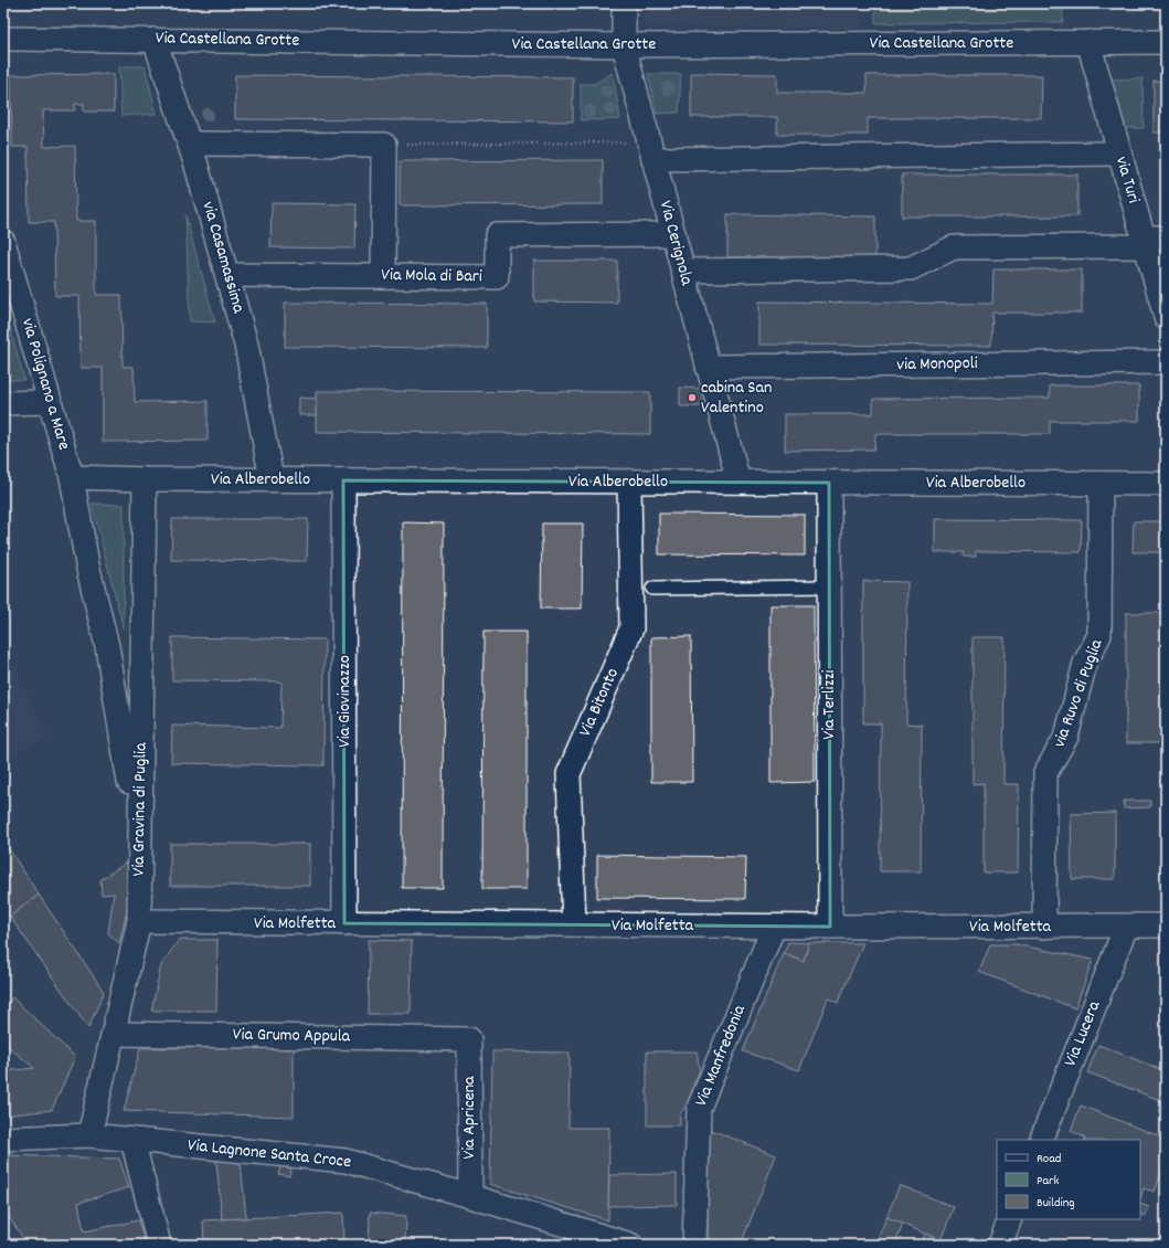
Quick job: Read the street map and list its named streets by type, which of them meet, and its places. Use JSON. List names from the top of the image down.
{
  "streets": {
    "street": [
      "Via Castellana Grotte",
      "via Turi",
      "Via Cerignola",
      "via Casamassima",
      "Via Mola di Bari",
      "via Monopoli",
      "via Polignano a Mare",
      "Via Alberobello",
      "via Ruvo di Puglia",
      "Via Giovinazzo",
      "Via Bitonto",
      "Via Terlizzi",
      "Via Gravina di Puglia",
      "Via Molfetta",
      "Via Lucera",
      "Via Grumo Appula",
      "Via Manfredonia",
      "Via Apricena",
      "Via Lagnone Santa Croce"
    ]
  },
  "crossings": [
    ["Via Castellana Grotte", "via Turi"],
    ["Via Castellana Grotte", "Via Cerignola"],
    ["Via Castellana Grotte", "via Casamassima"],
    ["Via Cerignola", "Via Mola di Bari"],
    ["Via Cerignola", "via Monopoli"],
    ["Via Cerignola", "Via Alberobello"],
    ["via Casamassima", "Via Mola di Bari"],
    ["via Casamassima", "Via Alberobello"],
    ["via Polignano a Mare", "Via Alberobello"],
    ["via Polignano a Mare", "Via Gravina di Puglia"],
    ["Via Alberobello", "via Ruvo di Puglia"],
    ["Via Alberobello", "Via Giovinazzo"],
    ["Via Alberobello", "Via Bitonto"],
    ["Via Alberobello", "Via Terlizzi"],
    ["Via Alberobello", "Via Gravina di Puglia"],
    ["via Ruvo di Puglia", "Via Molfetta"],
    ["Via Giovinazzo", "Via Molfetta"],
    ["Via Bitonto", "Via Molfetta"],
    ["Via Terlizzi", "Via Molfetta"],
    ["Via Gravina di Puglia", "Via Molfetta"],
    ["Via Gravina di Puglia", "Via Grumo Appula"],
    ["Via Gravina di Puglia", "Via Lagnone Santa Croce"],
    ["Via Molfetta", "Via Lucera"],
    ["Via Molfetta", "Via Manfredonia"],
    ["Via Grumo Appula", "Via Apricena"],
    ["Via Apricena", "Via Lagnone Santa Croce"]
  ],
  "places": ["cabina San Valentino"],
  "legend": ["Road", "Park", "Building"]
}
